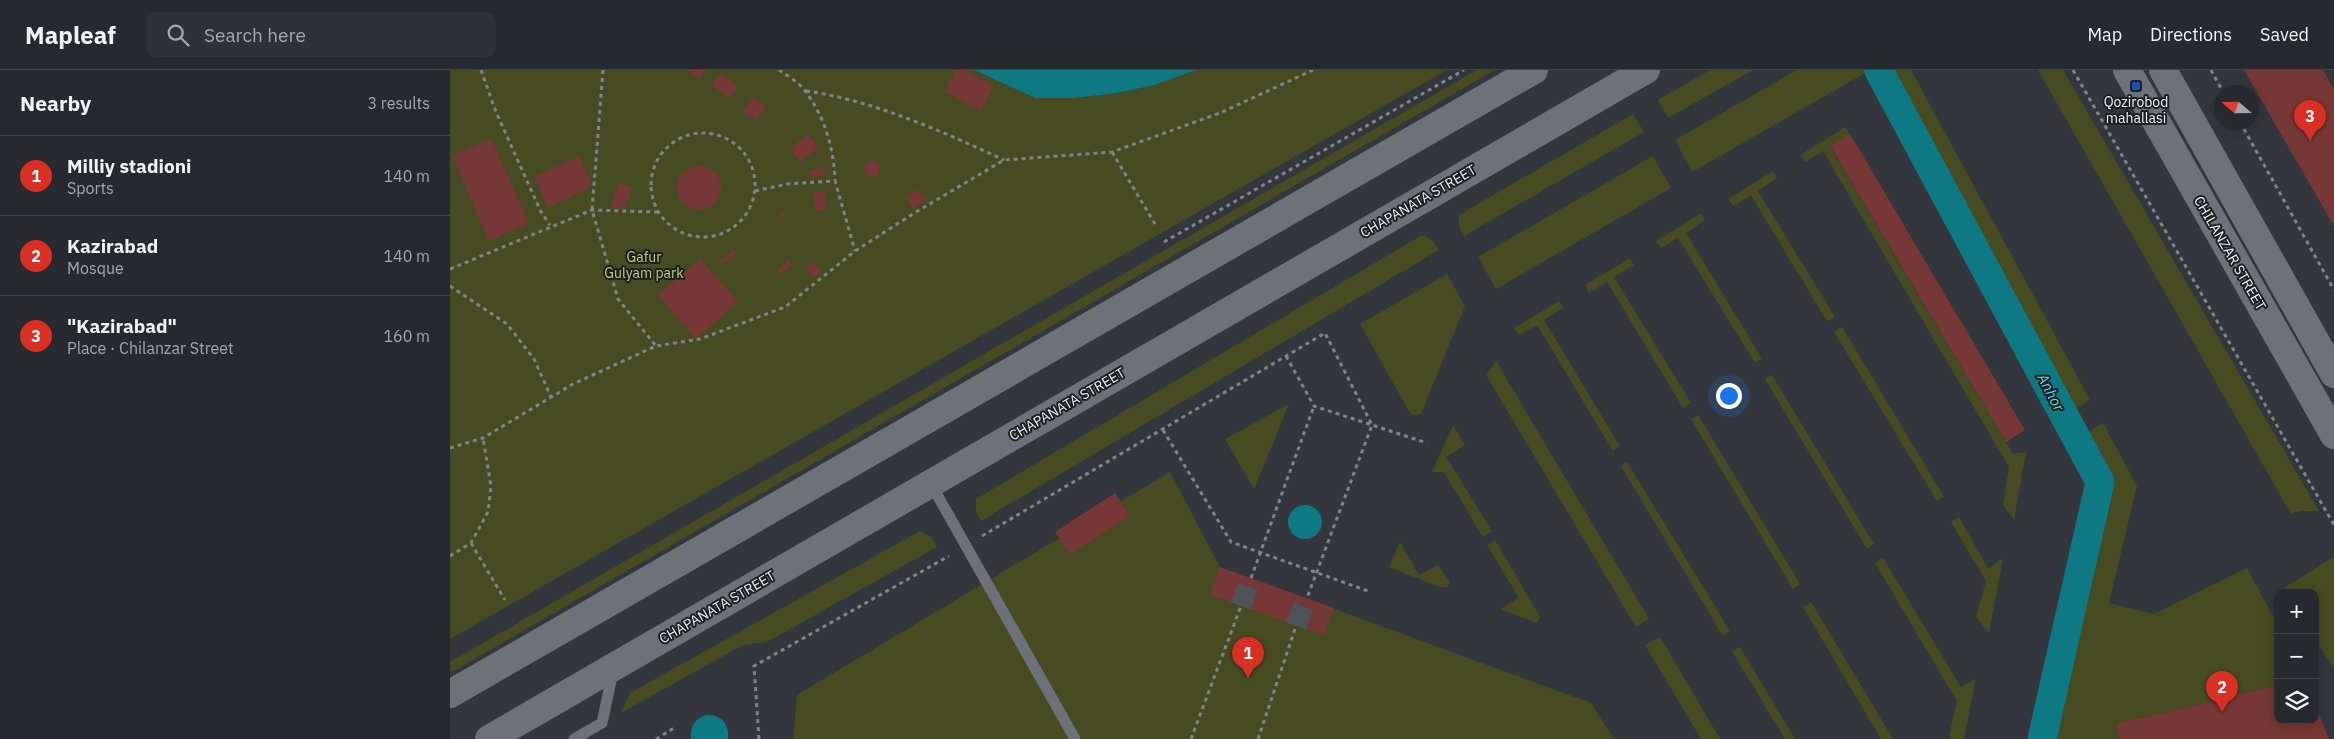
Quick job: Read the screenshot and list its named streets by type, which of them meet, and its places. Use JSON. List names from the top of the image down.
{
  "streets": {
    "main road": ["CHAPANATA STREET", "CHILANZAR STREET"]
  },
  "water": ["Anhor"],
  "parks": ["Gafur Gulyam park"],
  "places": {
    "transit": ["Qozirobod mahallasi"]
  },
  "north": "left",
  "page": {
    "header": "Mapleaf",
    "search": "Search here",
    "nav": ["Map", "Directions", "Saved"],
    "heading": ["Nearby", "3 results"],
    "pins": ["3", "1", "2"],
    "list": [
      {
        "mark": "1",
        "name": "Milliy stadioni",
        "note": "Sports",
        "value": "140 m"
      },
      {
        "mark": "2",
        "name": "Kazirabad",
        "note": "Mosque",
        "value": "140 m"
      },
      {
        "mark": "3",
        "name": "\"Kazirabad\"",
        "note": "Place · Chilanzar Street",
        "value": "160 m"
      }
    ],
    "map_buttons": ["+", "−"]
  }
}
